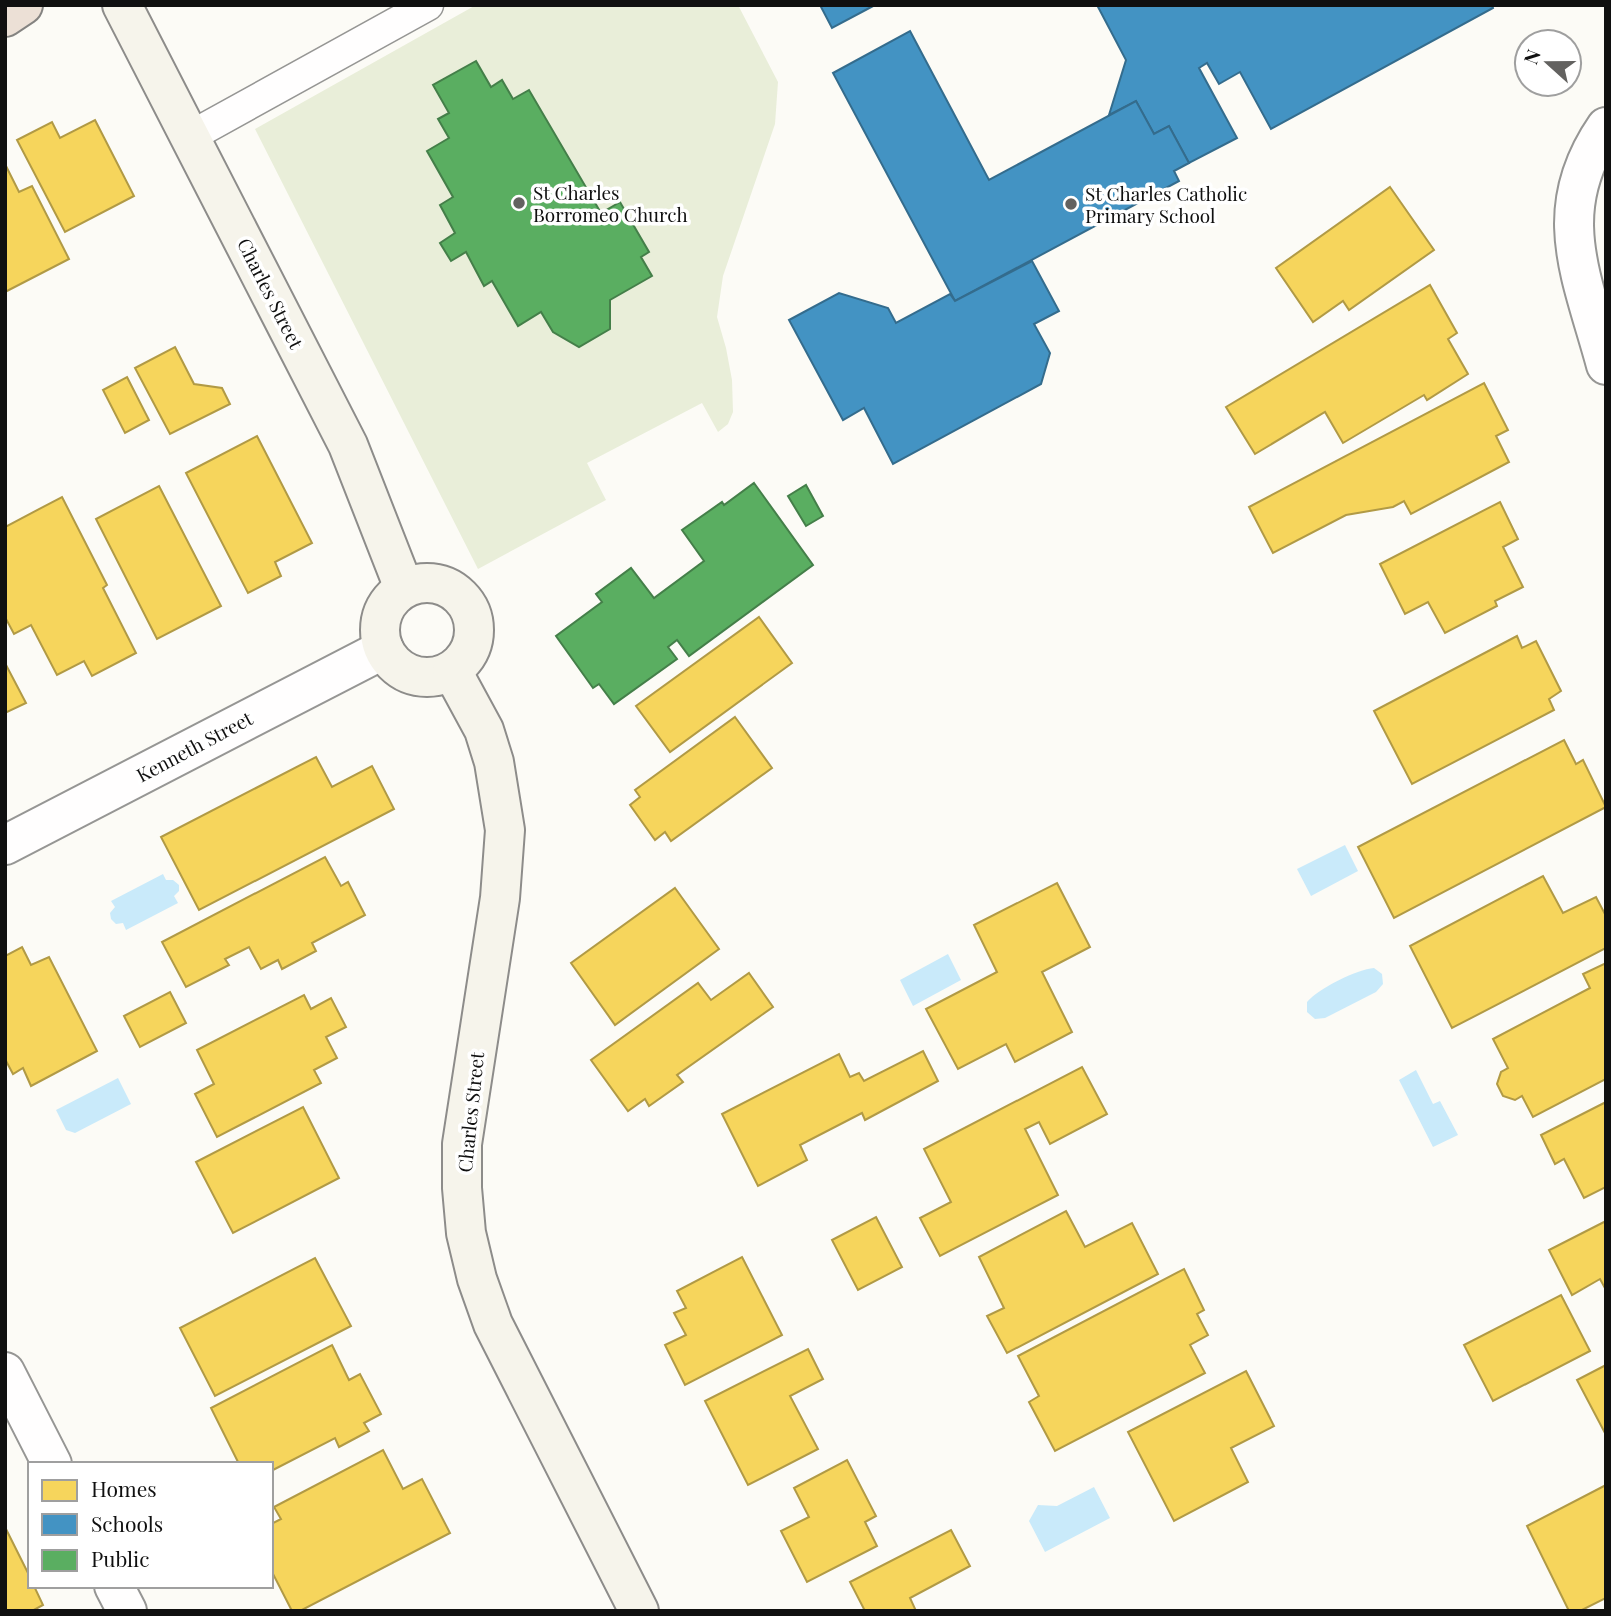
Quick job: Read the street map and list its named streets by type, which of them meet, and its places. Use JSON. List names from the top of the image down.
{
  "streets": {
    "street": ["Charles Street", "Kenneth Street"]
  },
  "crossings": [
    ["Charles Street", "Kenneth Street"]
  ],
  "places": ["St Charles Borromeo Church", "St Charles Catholic Primary School"],
  "legend": ["Homes", "Schools", "Public"],
  "north": "left"
}
